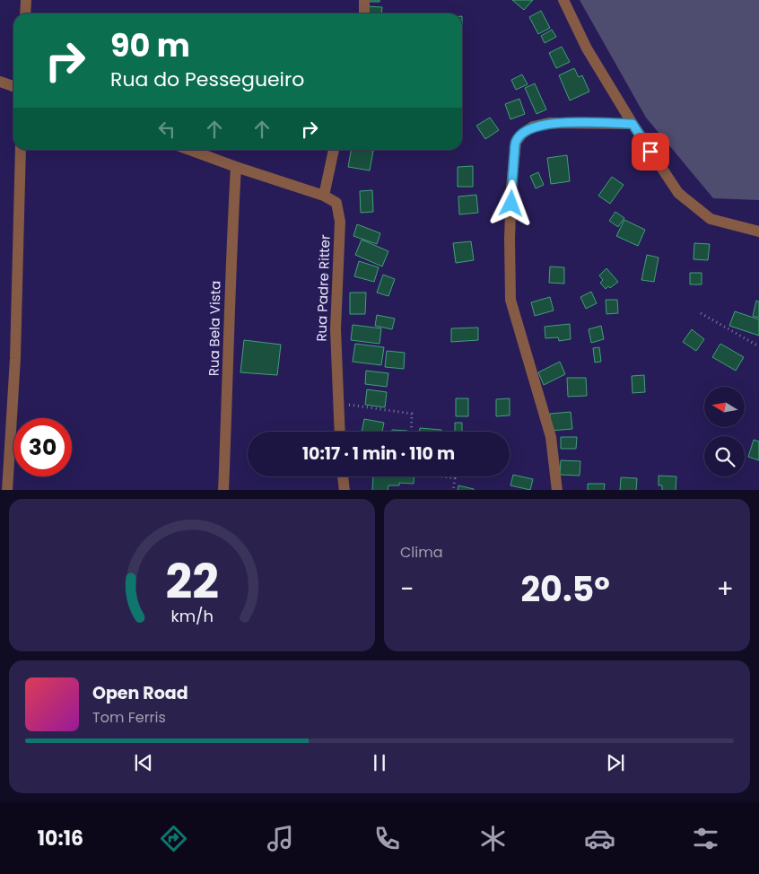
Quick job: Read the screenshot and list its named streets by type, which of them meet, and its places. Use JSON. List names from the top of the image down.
{
  "streets": {
    "street": ["Rua Padre Ritter", "Rua Bela Vista"]
  },
  "north": "left",
  "page": {
    "turn": ["90 m", "Rua do Pessegueiro"],
    "limit": "30",
    "trip": "10:17 · 1 min · 110 m",
    "tile": "Clima",
    "heat": ["−", "20.5°", "+"],
    "song": ["Open Road", "Tom Ferris"],
    "tabs": "10:16",
    "gauge": ["22", "km/h"]
  }
}
